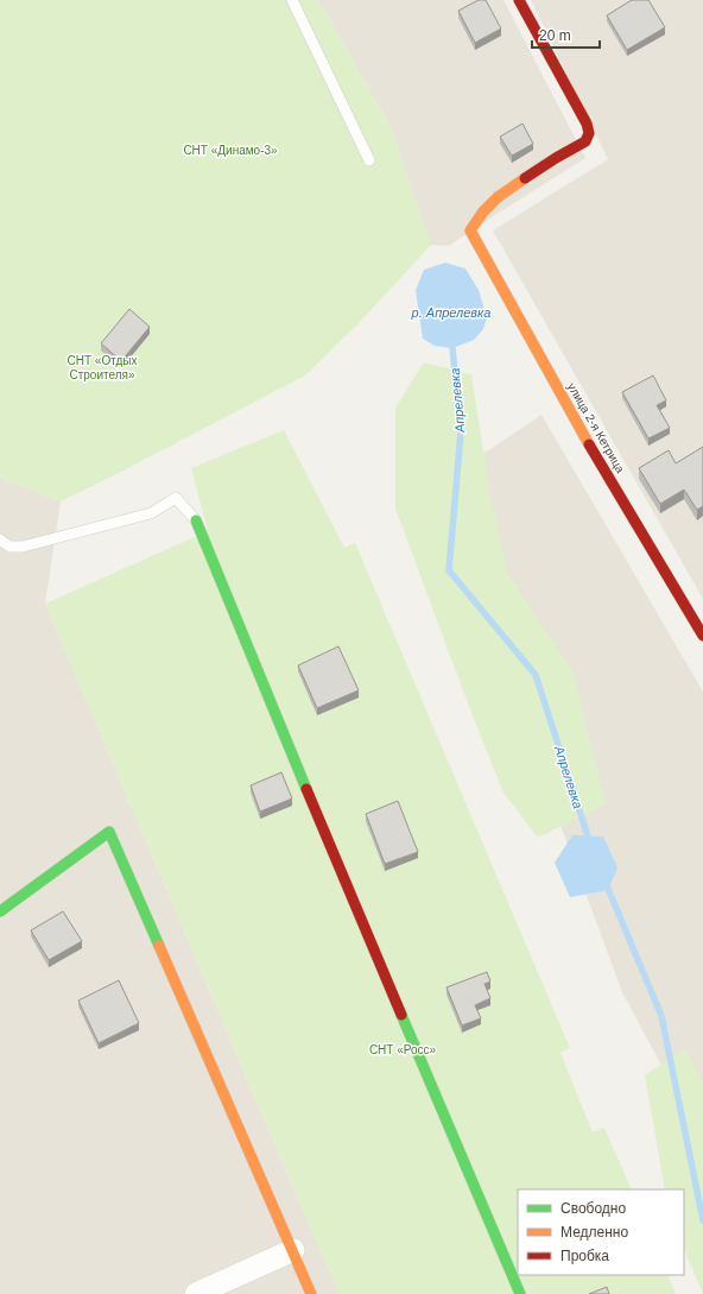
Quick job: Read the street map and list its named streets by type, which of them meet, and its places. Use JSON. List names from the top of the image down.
{
  "streets": {
    "street": ["улица 2-я Кетрица"]
  },
  "water": ["р. Апрелевка", "Апрелевка"],
  "parks": ["СНТ «Динамо-3»", "СНТ «Отдых Строителя»", "СНТ «Росс»"],
  "legend": ["Свободно", "Медленно", "Пробка"],
  "scale_bar": "20 m"
}
